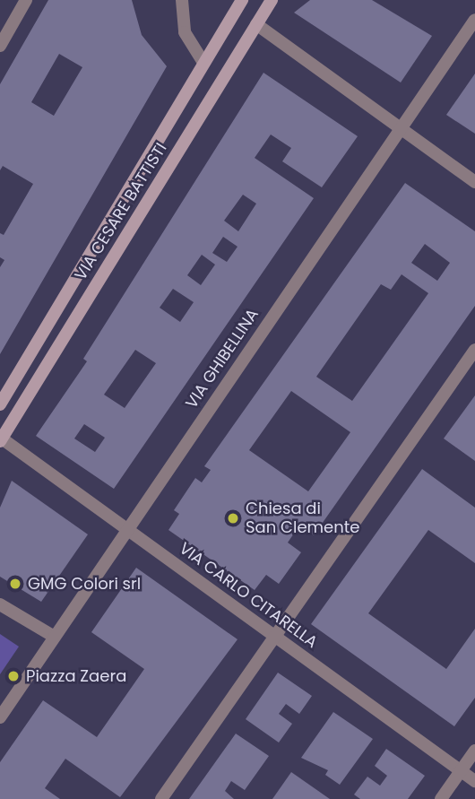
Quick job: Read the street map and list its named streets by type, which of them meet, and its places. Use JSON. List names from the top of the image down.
{
  "streets": {
    "main road": ["VIA CESARE BATTISTI"],
    "street": ["VIA GHIBELLINA", "VIA CARLO CITARELLA"]
  },
  "crossings": [
    ["VIA CESARE BATTISTI", "VIA CARLO CITARELLA"],
    ["VIA GHIBELLINA", "VIA CARLO CITARELLA"]
  ],
  "places": ["Chiesa di San Clemente", "GMG Colori srl", "Piazza Zaera"]
}
